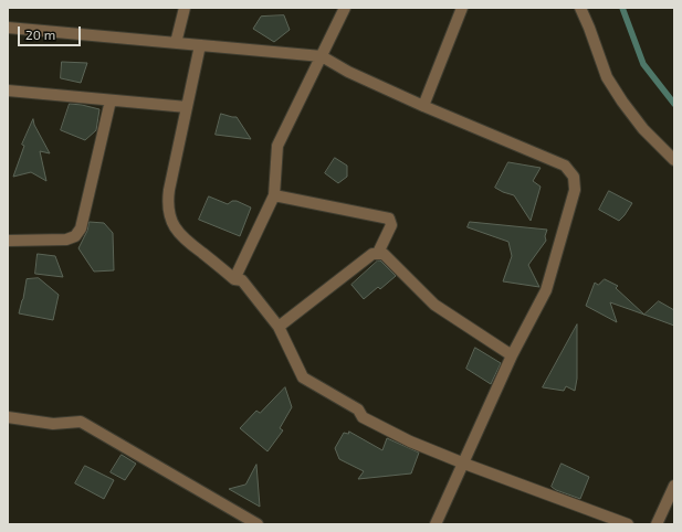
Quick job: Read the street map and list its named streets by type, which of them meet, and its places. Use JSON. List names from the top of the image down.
{
  "scale_bar": "20 m"
}
